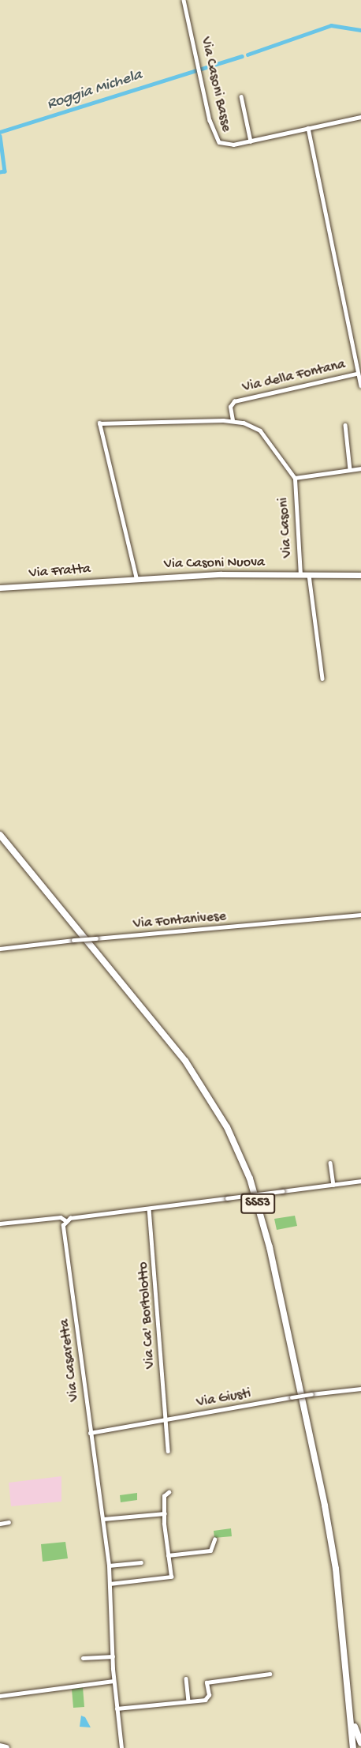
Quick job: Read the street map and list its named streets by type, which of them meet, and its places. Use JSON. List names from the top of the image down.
{
  "streets": {
    "main road": ["Via Casoni Nuova", "Via Fratta", "SS53"],
    "street": [
      "Via Casoni Basse",
      "Via della Fontana",
      "Via Casoni",
      "Via Fontanivese",
      "Via Ca' Bortolotto",
      "Via Casaretta",
      "Via Giusti"
    ]
  },
  "crossings": [
    ["Via Casoni Basse", "Via della Fontana"],
    ["Via Casoni", "Via Casoni Nuova"],
    ["Via Casoni Nuova", "Via Fratta"],
    ["Via Ca' Bortolotto", "Via Giusti"],
    ["Via Casaretta", "Via Giusti"]
  ],
  "water": ["Roggia Michela"]
}
